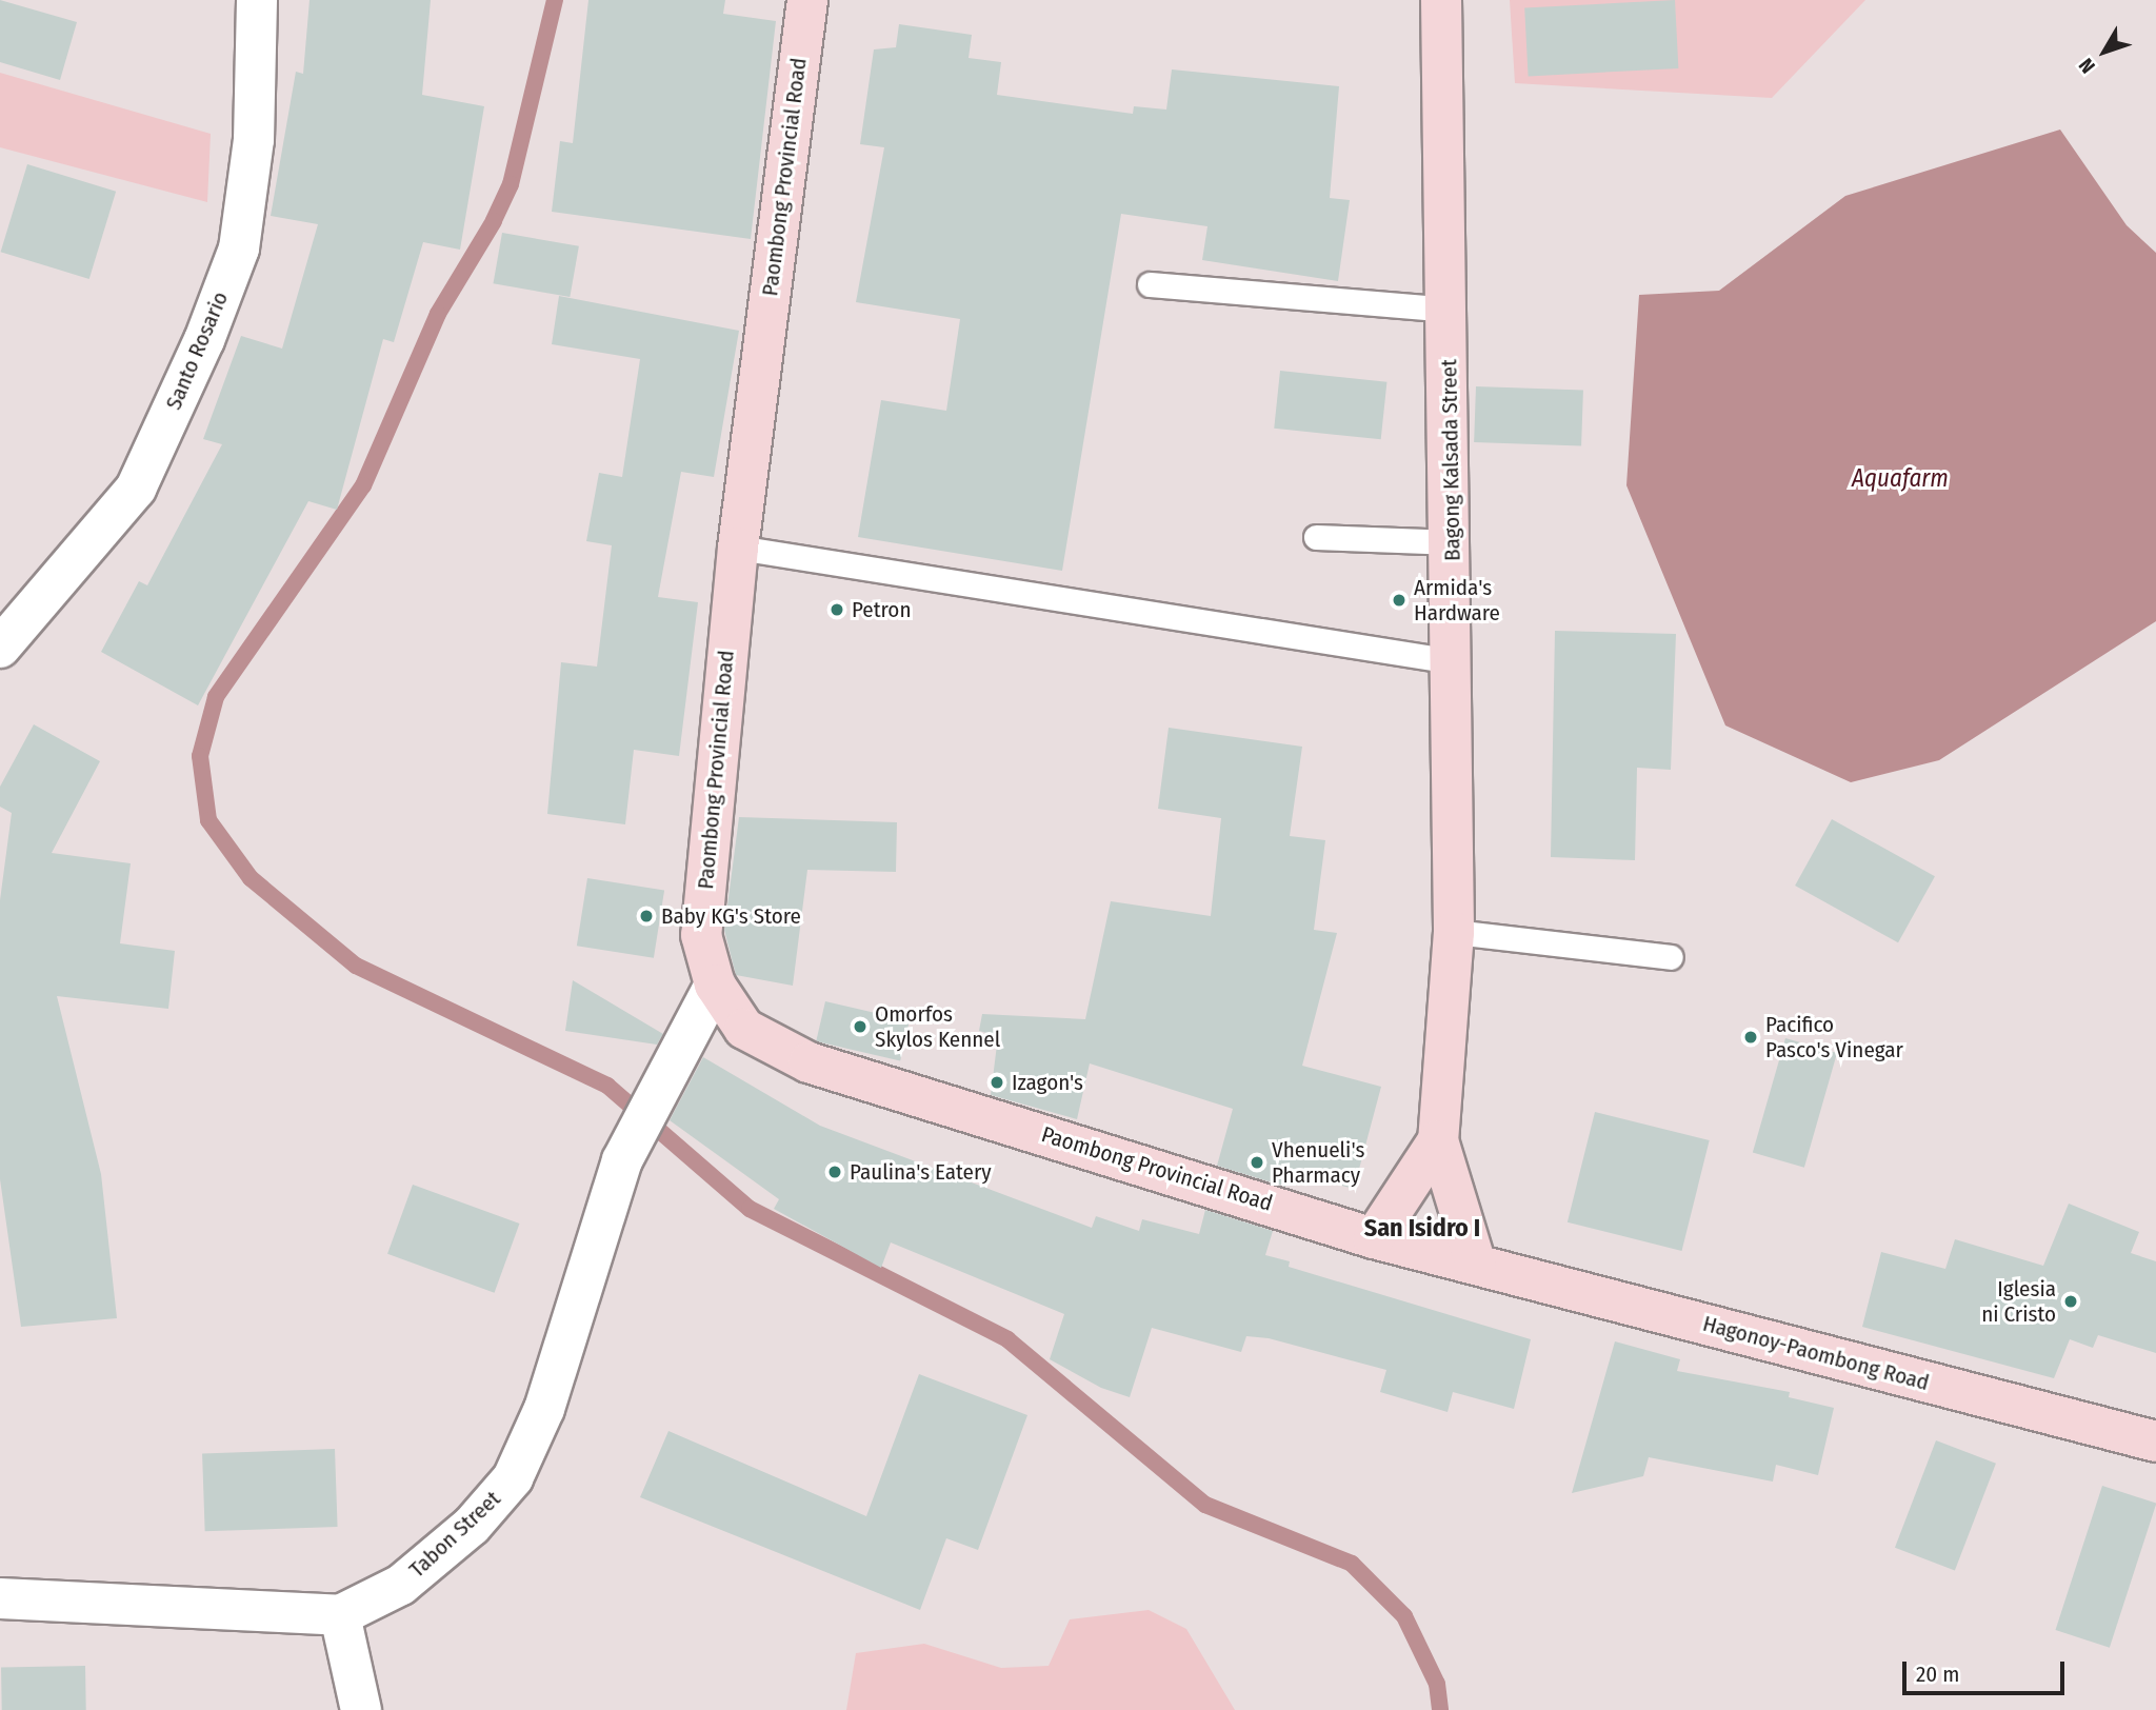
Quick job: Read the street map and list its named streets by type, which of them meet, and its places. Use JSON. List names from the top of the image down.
{
  "streets": {
    "main road": ["Paombong Provincial Road", "Bagong Kalsada Street", "Hagonoy-Paombong Road"],
    "street": ["Santo Rosario", "Tabon Street"]
  },
  "crossings": [
    ["Paombong Provincial Road", "Bagong Kalsada Street"],
    ["Paombong Provincial Road", "Hagonoy-Paombong Road"],
    ["Paombong Provincial Road", "Tabon Street"],
    ["Bagong Kalsada Street", "Hagonoy-Paombong Road"]
  ],
  "districts": ["San Isidro I"],
  "water": ["Aquafarm"],
  "places": [
    "Armida's Hardware",
    "Petron",
    "Baby KG's Store",
    "Omorfos Skylos Kennel",
    "Pacifico Pasco's Vinegar",
    "Izagon's",
    "Vhenueli's Pharmacy",
    "Paulina's Eatery",
    "Iglesia ni Cristo"
  ],
  "scale_bar": "20 m",
  "north": "bottom left"
}
